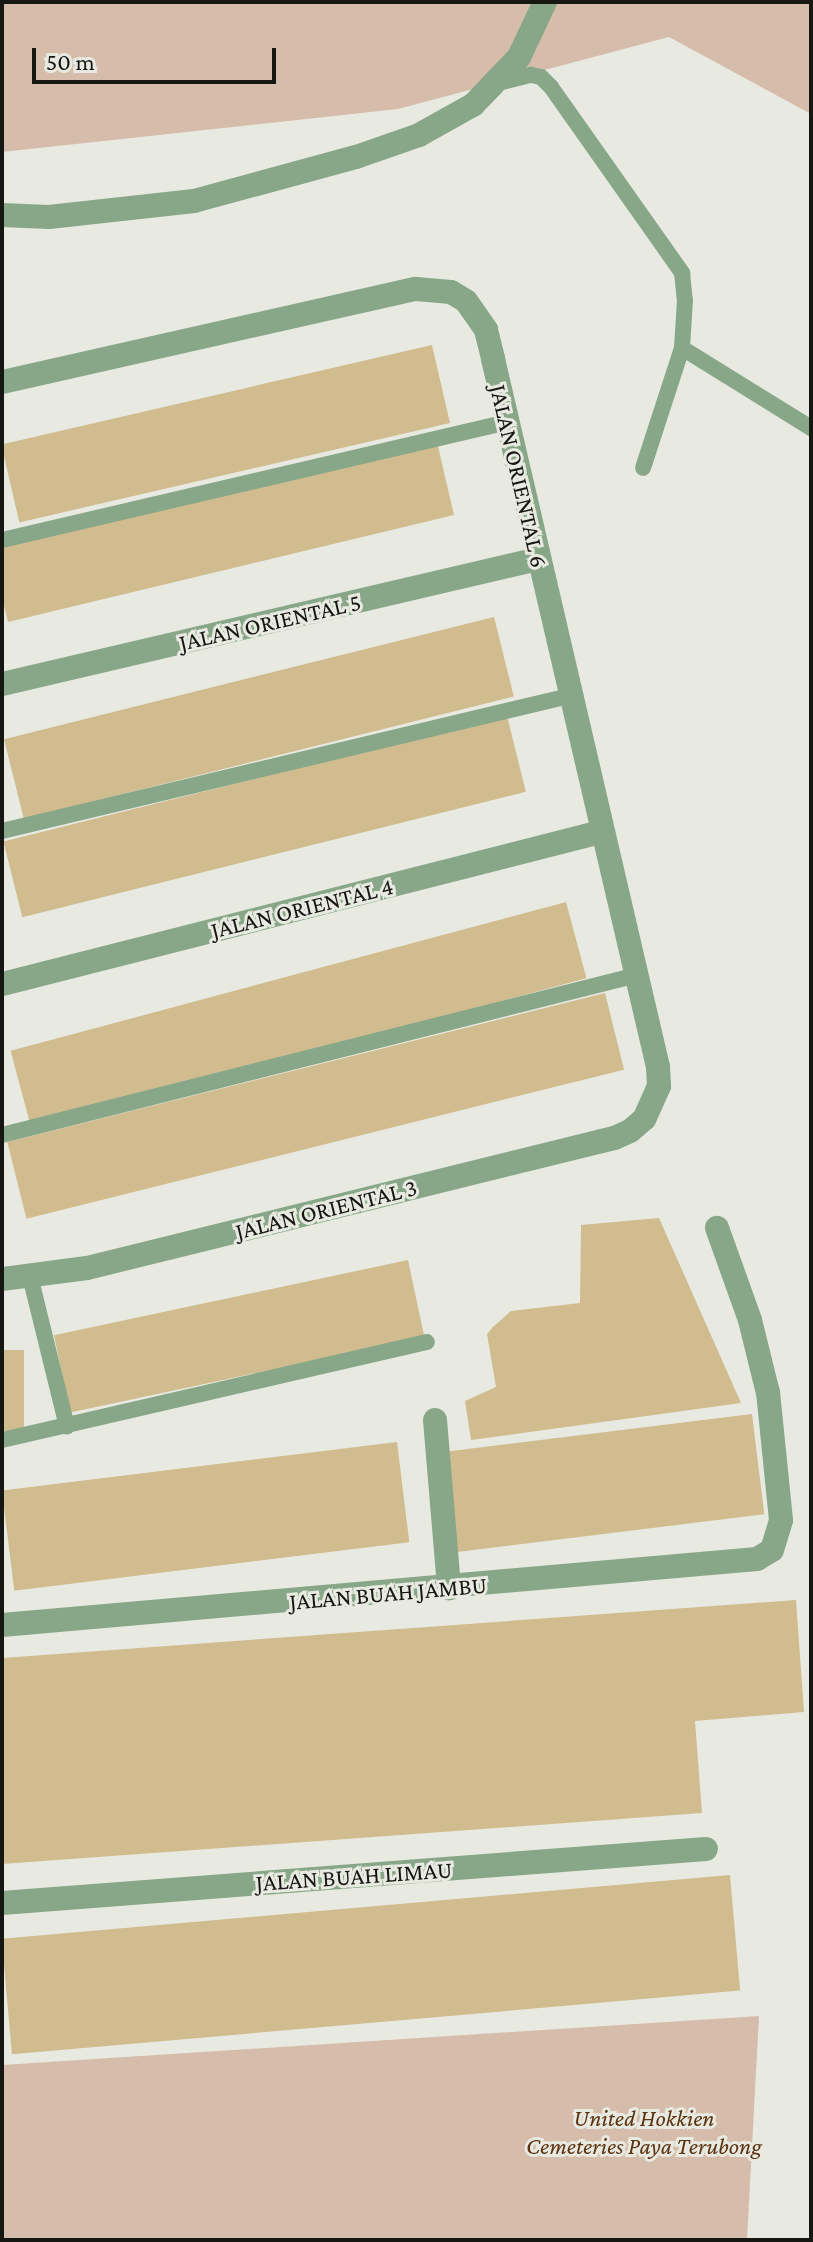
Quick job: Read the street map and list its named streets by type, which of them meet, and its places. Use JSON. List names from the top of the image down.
{
  "streets": {
    "street": [
      "JALAN ORIENTAL 6",
      "JALAN ORIENTAL 5",
      "JALAN ORIENTAL 4",
      "JALAN ORIENTAL 3",
      "JALAN BUAH JAMBU",
      "JALAN BUAH LIMAU"
    ]
  },
  "crossings": [
    ["JALAN ORIENTAL 6", "JALAN ORIENTAL 5"],
    ["JALAN ORIENTAL 6", "JALAN ORIENTAL 4"],
    ["JALAN ORIENTAL 6", "JALAN ORIENTAL 3"]
  ],
  "parks": ["United Hokkien Cemeteries Paya Terubong"],
  "scale_bar": "50 m"
}
